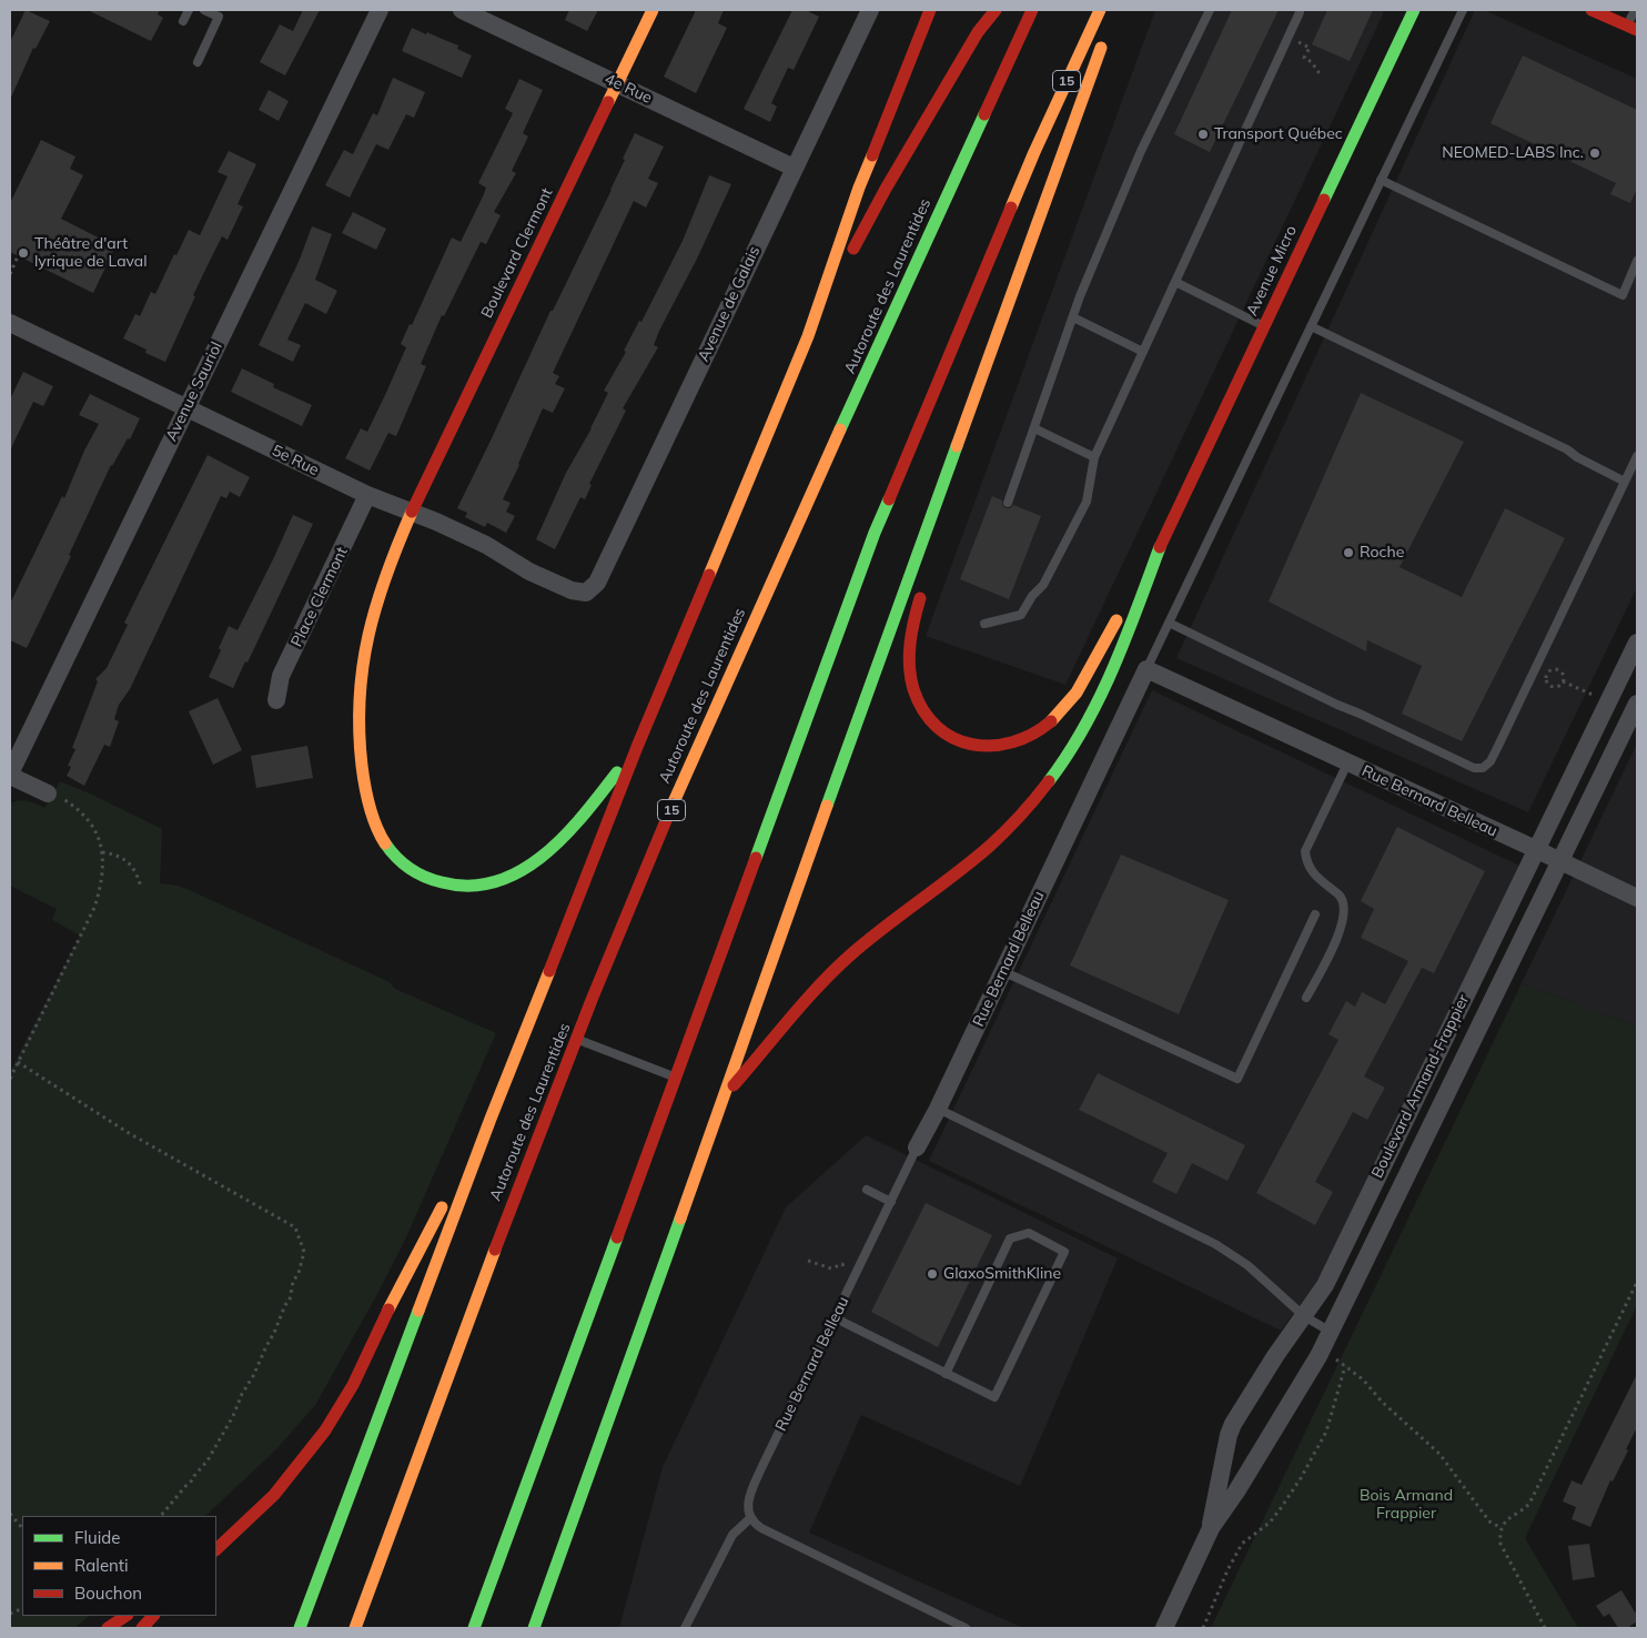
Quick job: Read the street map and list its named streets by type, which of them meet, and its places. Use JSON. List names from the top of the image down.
{
  "streets": {
    "main road": [
      "15",
      "Boulevard Clermont",
      "Avenue Micro",
      "Autoroute des Laurentides"
    ],
    "street": [
      "4e Rue",
      "Avenue de Galais",
      "Avenue Sauriol",
      "5e Rue",
      "Place Clermont",
      "Rue Bernard Belleau",
      "Boulevard Armand-Frappier"
    ]
  },
  "crossings": [
    ["4e Rue", "Boulevard Clermont"],
    ["4e Rue", "Avenue de Galais"],
    ["Boulevard Clermont", "5e Rue"],
    ["Avenue de Galais", "5e Rue"],
    ["Avenue Sauriol", "5e Rue"],
    ["5e Rue", "Place Clermont"],
    ["Rue Bernard Belleau", "Boulevard Armand-Frappier"]
  ],
  "parks": ["Bois Armand Frappier"],
  "places": [
    "Transport Québec",
    "NEOMED-LABS Inc.",
    "Théâtre d'art lyrique de Laval",
    "Roche",
    "GlaxoSmithKline"
  ],
  "legend": ["Fluide", "Ralenti", "Bouchon"]
}
